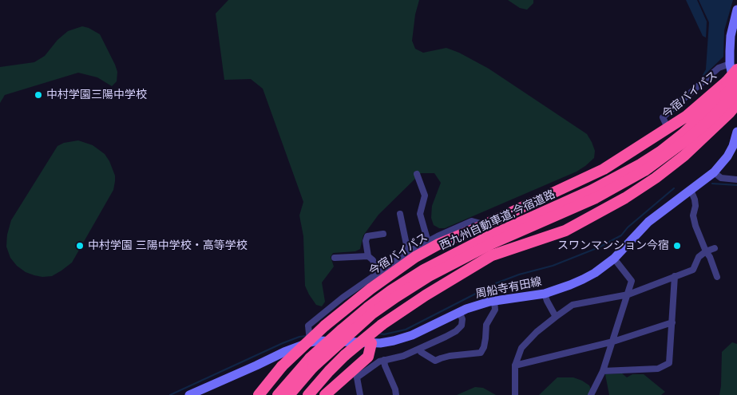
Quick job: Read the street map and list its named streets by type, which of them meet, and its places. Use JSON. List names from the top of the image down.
{
  "streets": {
    "highway": ["今宿バイパス", "西九州自動車道;今宿道路"],
    "main road": ["周船寺有田線"]
  },
  "crossings": [
    ["今宿バイパス", "西九州自動車道;今宿道路"]
  ],
  "places": ["中村学園三陽中学校", "中村学園 三陽中学校・高等学校", "スワンマンション今宿"]
}
